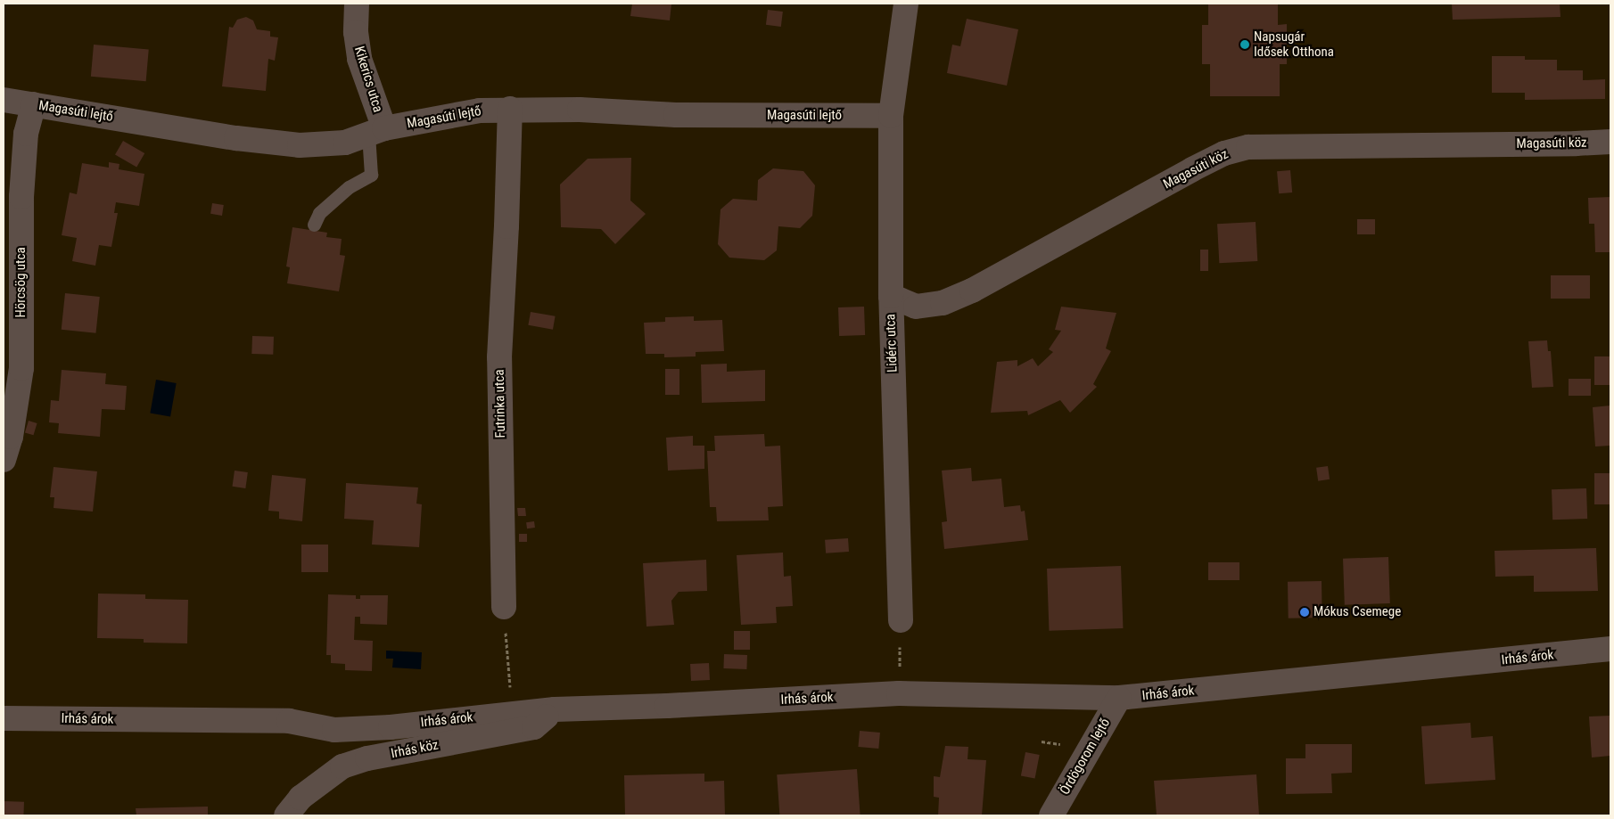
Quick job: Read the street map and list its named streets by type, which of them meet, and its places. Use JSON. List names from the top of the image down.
{
  "streets": {
    "street": [
      "Kikerics utca",
      "Magasúti lejtő",
      "Magasúti köz",
      "Hörcsög utca",
      "Lidérc utca",
      "Futrinka utca",
      "Irhás árok",
      "Irhás köz",
      "Ördögorom lejtő"
    ]
  },
  "crossings": [
    ["Kikerics utca", "Magasúti lejtő"],
    ["Magasúti lejtő", "Hörcsög utca"],
    ["Magasúti lejtő", "Lidérc utca"],
    ["Magasúti lejtő", "Futrinka utca"],
    ["Magasúti köz", "Lidérc utca"],
    ["Irhás árok", "Irhás köz"],
    ["Irhás árok", "Ördögorom lejtő"]
  ],
  "places": ["Napsugár Idősek Otthona", "Mókus Csemege"]
}
